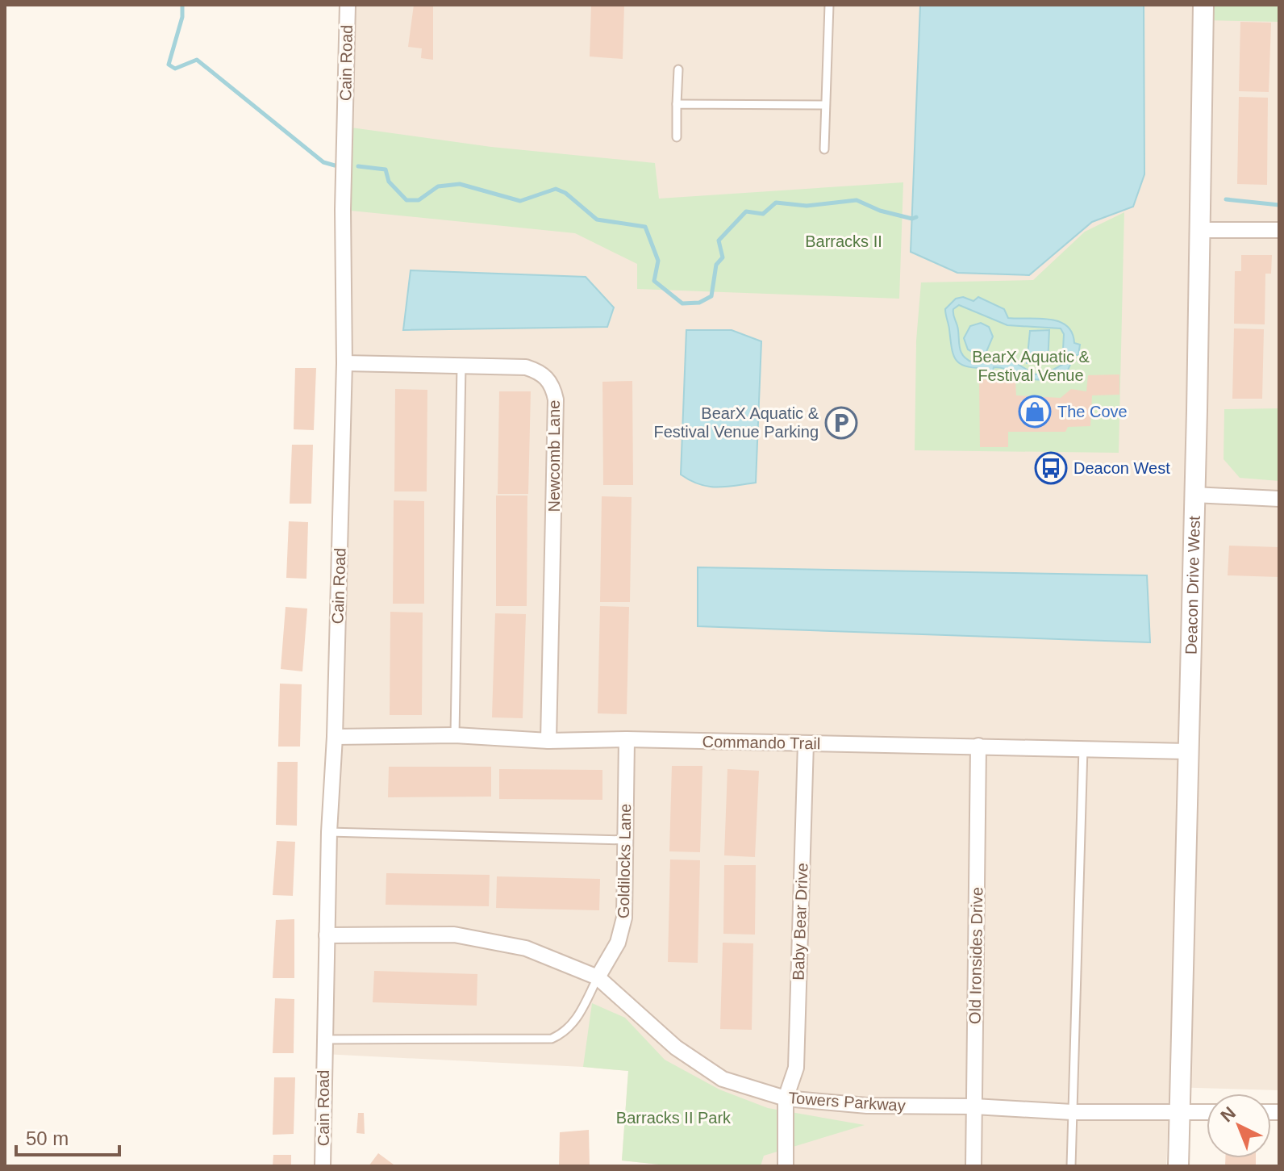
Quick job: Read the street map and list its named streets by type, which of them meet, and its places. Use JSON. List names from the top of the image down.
{
  "streets": {
    "street": [
      "Cain Road",
      "Newcomb Lane",
      "Deacon Drive West",
      "Commando Trail",
      "Goldilocks Lane",
      "Baby Bear Drive",
      "Old Ironsides Drive",
      "Towers Parkway"
    ]
  },
  "crossings": [
    ["Cain Road", "Newcomb Lane"],
    ["Cain Road", "Commando Trail"],
    ["Cain Road", "Towers Parkway"],
    ["Newcomb Lane", "Commando Trail"],
    ["Deacon Drive West", "Commando Trail"],
    ["Deacon Drive West", "Towers Parkway"],
    ["Commando Trail", "Goldilocks Lane"],
    ["Commando Trail", "Baby Bear Drive"],
    ["Commando Trail", "Old Ironsides Drive"],
    ["Goldilocks Lane", "Towers Parkway"],
    ["Baby Bear Drive", "Towers Parkway"],
    ["Old Ironsides Drive", "Towers Parkway"]
  ],
  "parks": ["Barracks II", "BearX Aquatic & Festival Venue", "Barracks II Park"],
  "places": {
    "shop": ["The Cove"],
    "parking": ["BearX Aquatic & Festival Venue Parking"],
    "bus stop": ["Deacon West"]
  },
  "scale_bar": "50 m",
  "north": "top left"
}
